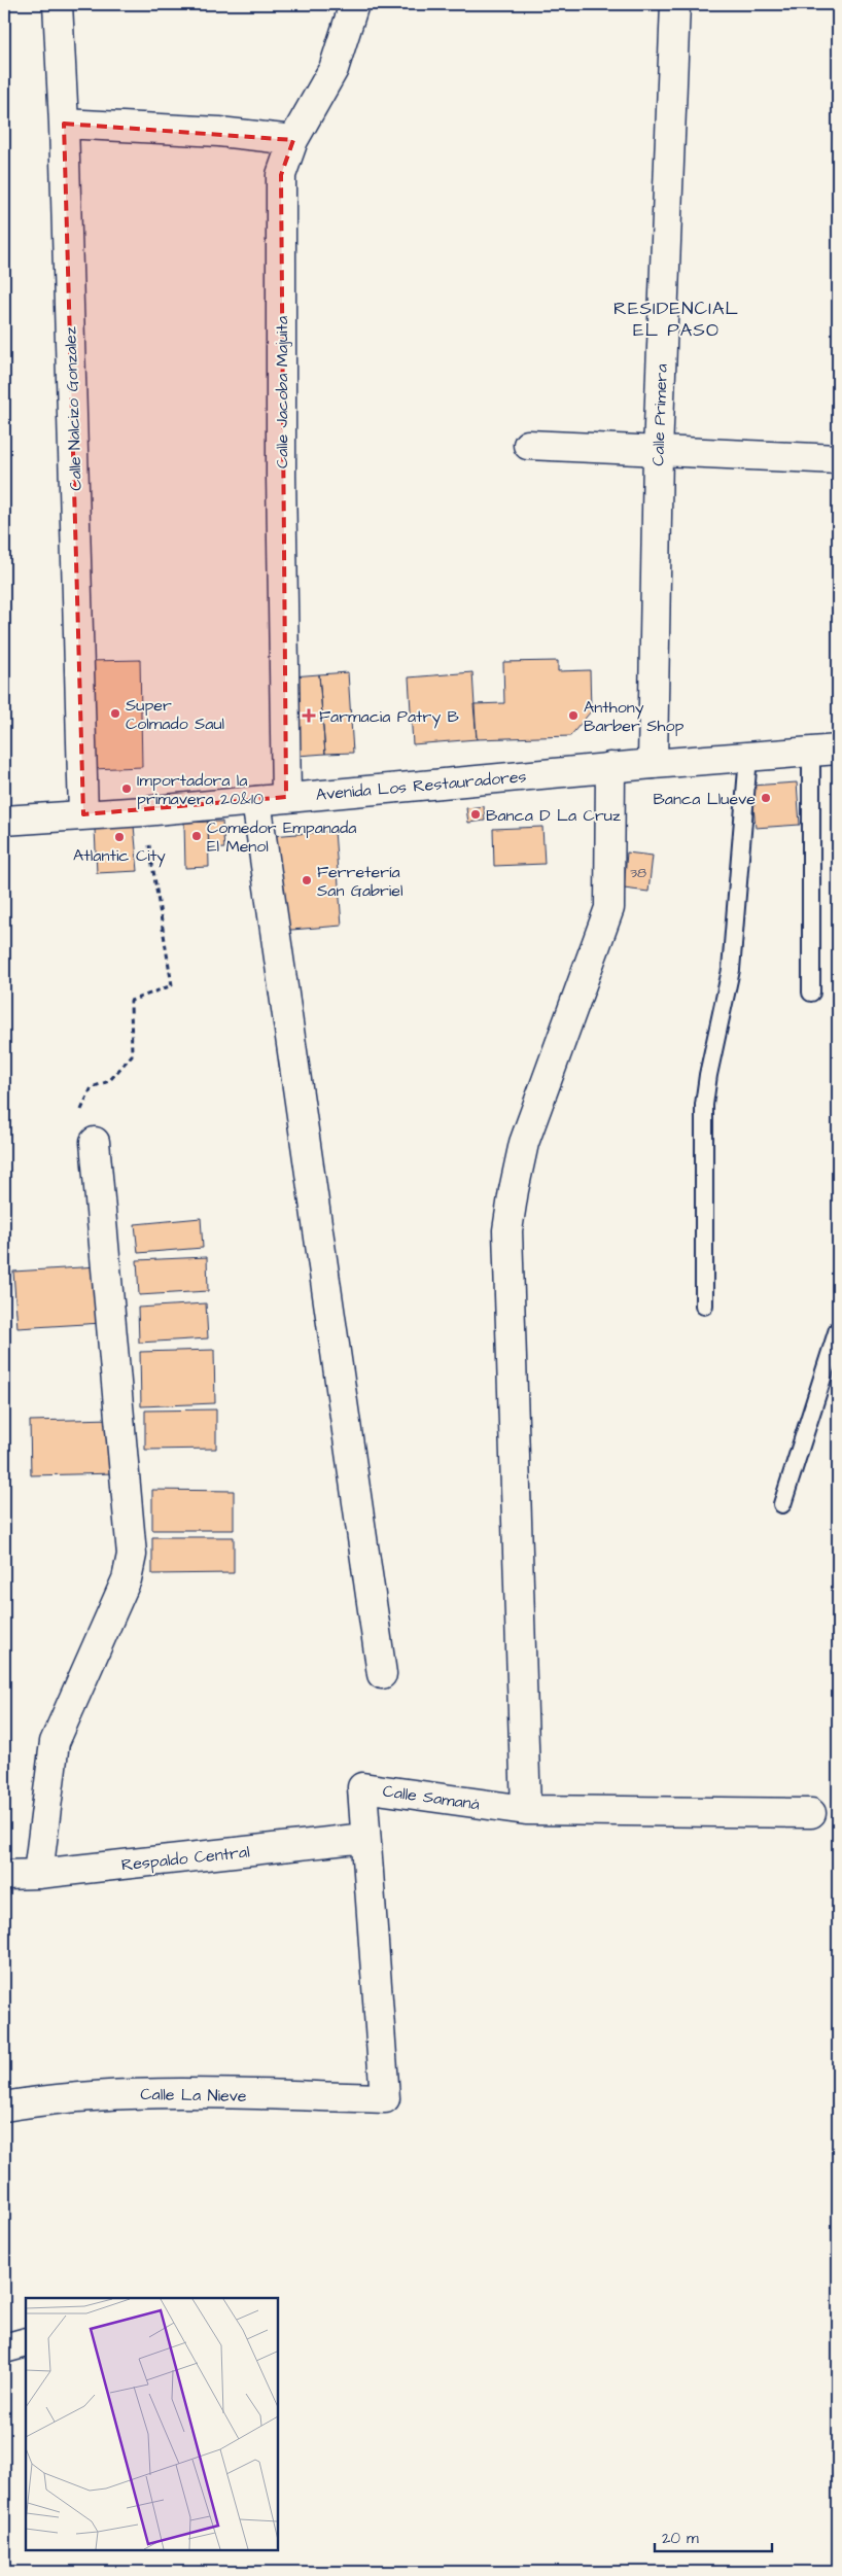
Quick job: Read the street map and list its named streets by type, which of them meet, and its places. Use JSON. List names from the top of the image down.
{
  "streets": {
    "street": [
      "Calle Jacoba Majuita",
      "Calle Nalcizo Gonzalez",
      "Calle Primera",
      "Avenida Los Restauradores",
      "Calle Samaná",
      "Respaldo Central",
      "Calle La Nieve"
    ]
  },
  "crossings": [
    ["Calle Jacoba Majuita", "Avenida Los Restauradores"],
    ["Calle Nalcizo Gonzalez", "Avenida Los Restauradores"],
    ["Calle Primera", "Avenida Los Restauradores"],
    ["Calle Samaná", "Respaldo Central"],
    ["Calle Samaná", "Calle La Nieve"]
  ],
  "districts": ["RESIDENCIAL EL PASO"],
  "places": {
    "other": [
      "Super Colmado Saul",
      "Anthony Barber Shop",
      "Importadora la primavera 20&10",
      "Banca Llueve",
      "Banca D La Cruz",
      "Comedor Empanada El Menol",
      "Atlantic City",
      "Ferretería San Gabriel"
    ],
    "health": ["Farmacia Patry B"]
  },
  "house_numbers": ["38"],
  "scale_bar": "20 m"
}
